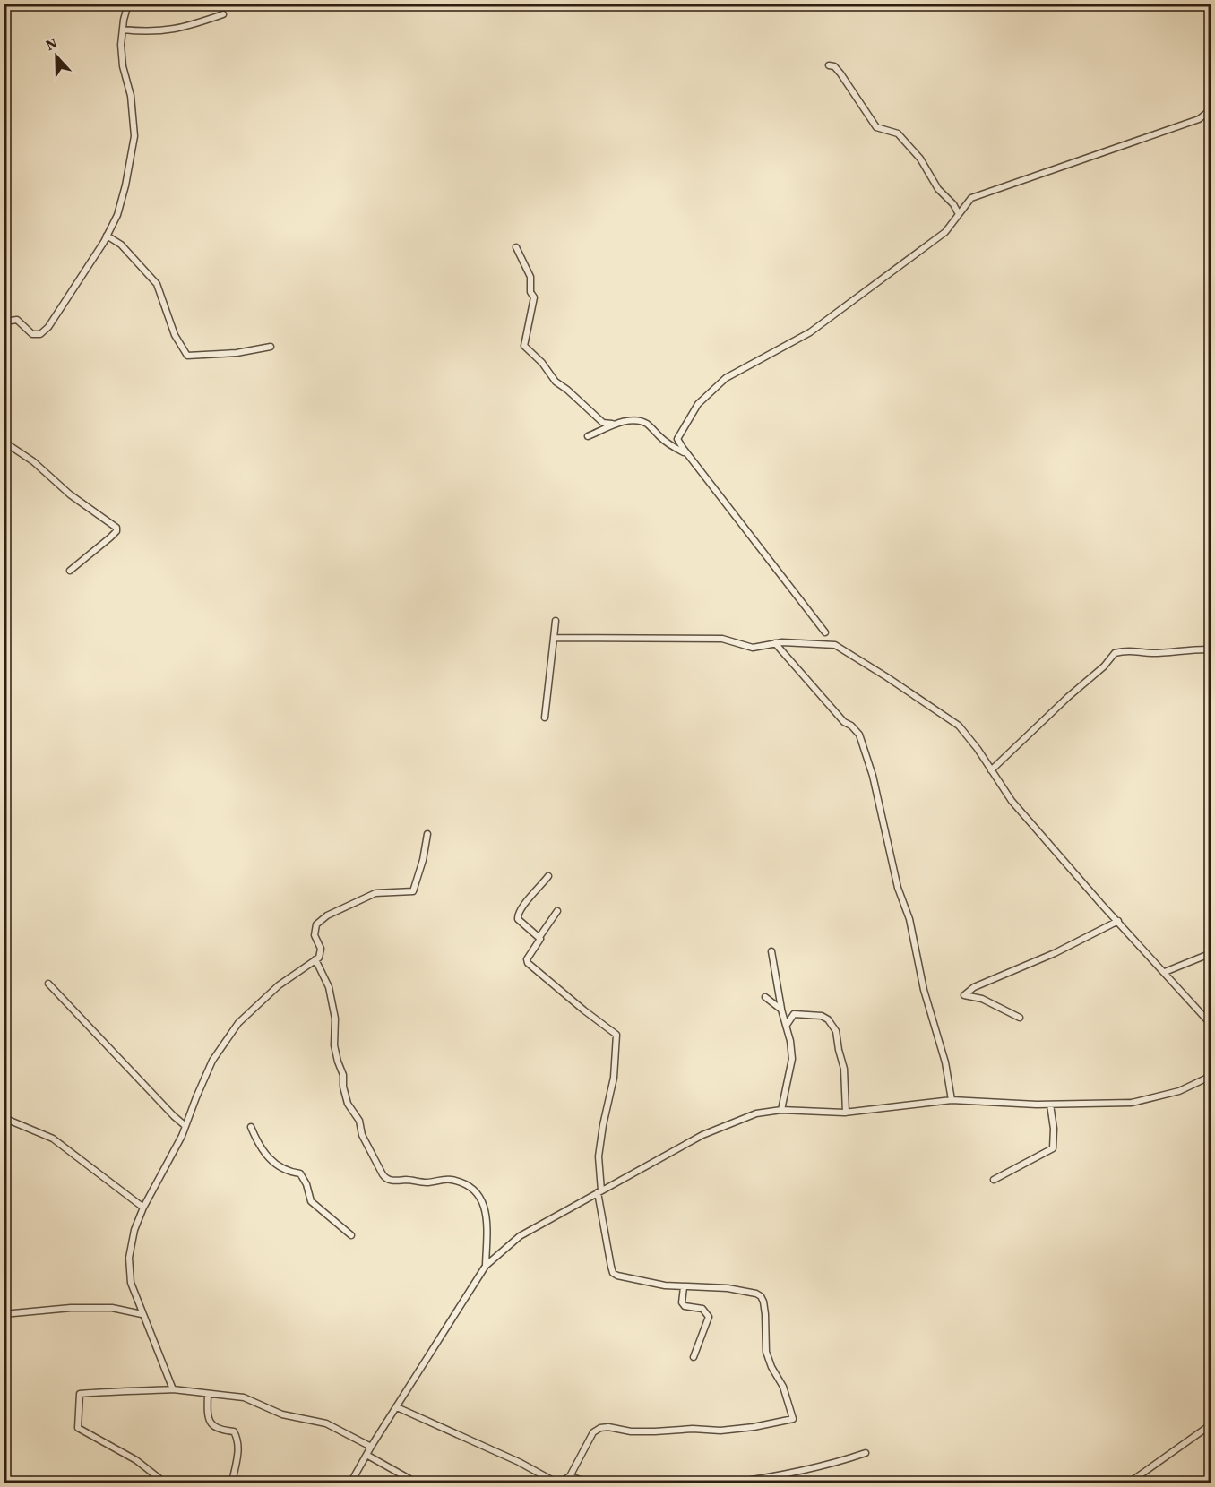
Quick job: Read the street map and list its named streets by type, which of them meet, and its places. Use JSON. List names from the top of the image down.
{
  "north": "top"
}
